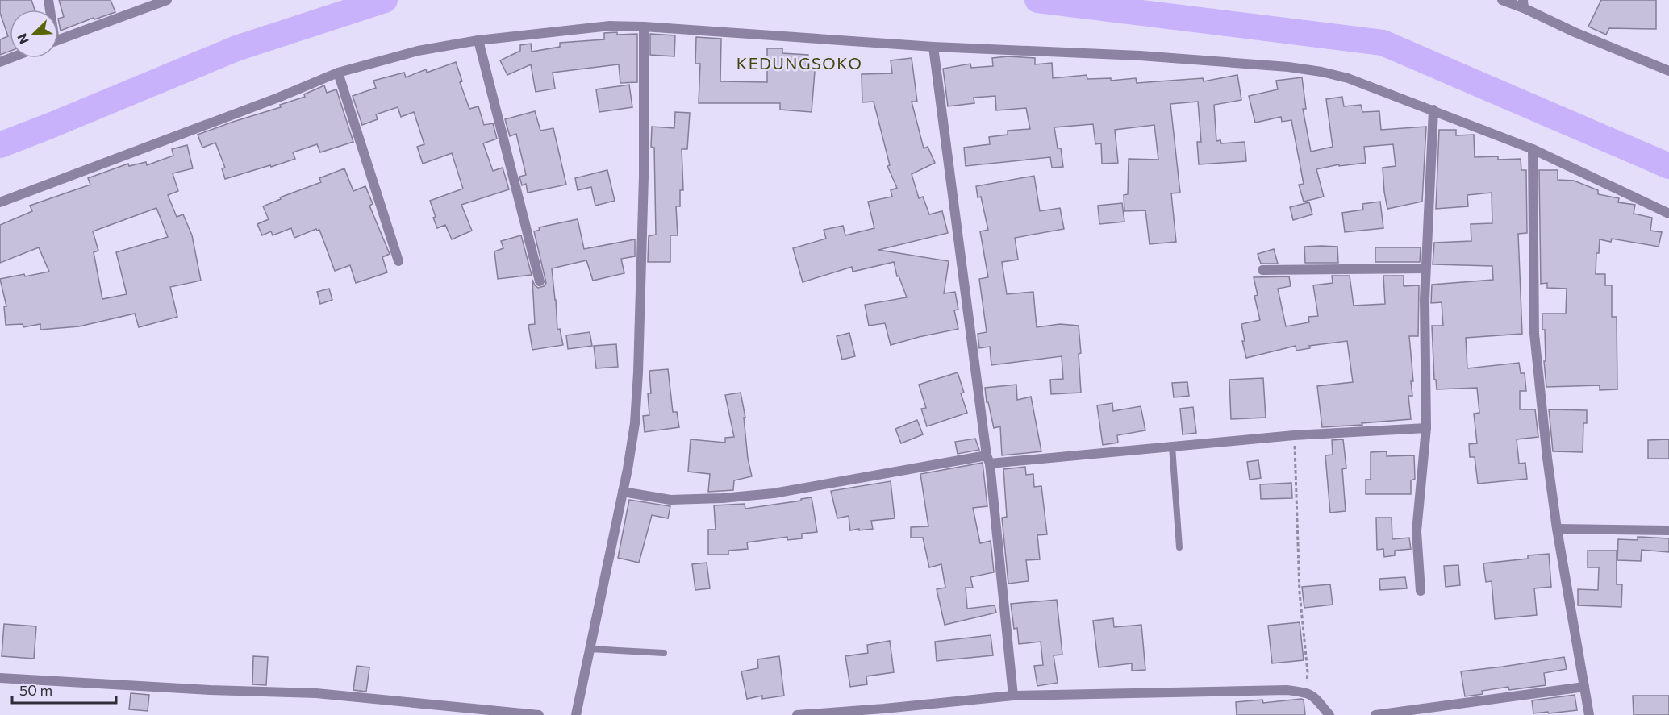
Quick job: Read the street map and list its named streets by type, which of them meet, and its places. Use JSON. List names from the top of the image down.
{
  "districts": ["KEDUNGSOKO"],
  "scale_bar": "50 m",
  "north": "bottom left"
}
